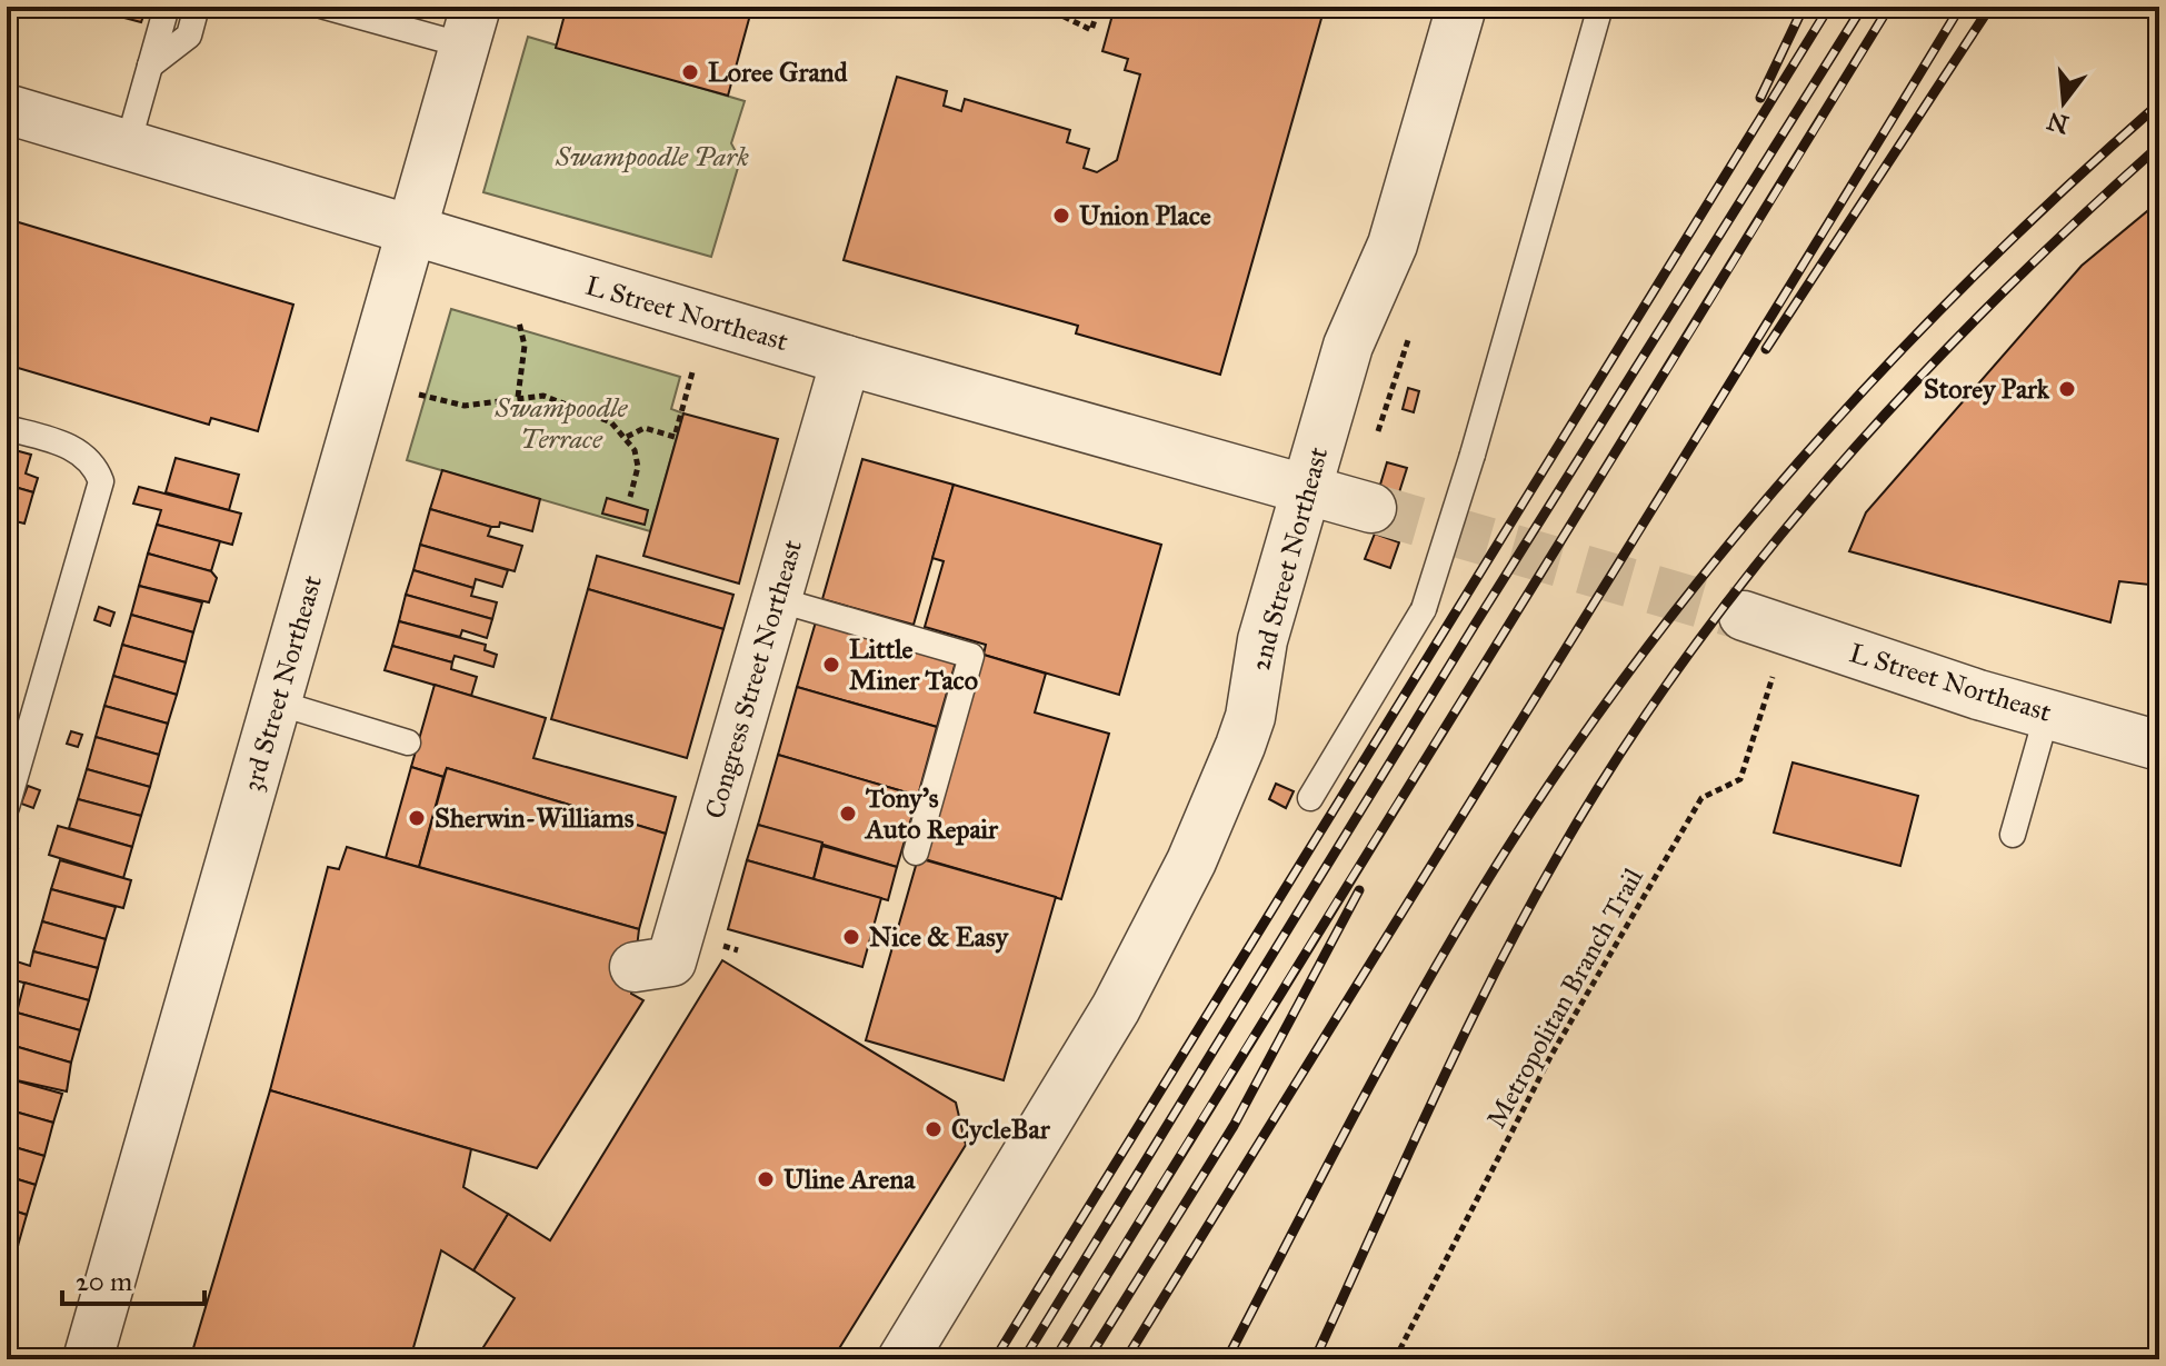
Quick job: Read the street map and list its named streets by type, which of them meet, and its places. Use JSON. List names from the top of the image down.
{
  "streets": {
    "street": [
      "L Street Northeast",
      "2nd Street Northeast",
      "Congress Street Northeast",
      "3rd Street Northeast"
    ],
    "path": ["Metropolitan Branch Trail"]
  },
  "crossings": [
    ["L Street Northeast", "2nd Street Northeast"],
    ["L Street Northeast", "Congress Street Northeast"],
    ["L Street Northeast", "3rd Street Northeast"]
  ],
  "parks": ["Swampoodle Park", "Swampoodle Terrace"],
  "places": [
    "Loree Grand",
    "Union Place",
    "Storey Park",
    "Little Miner Taco",
    "Tony's Auto Repair",
    "Sherwin-Williams",
    "Nice & Easy",
    "CycleBar",
    "Uline Arena"
  ],
  "scale_bar": "20 m",
  "north": "bottom"
}
